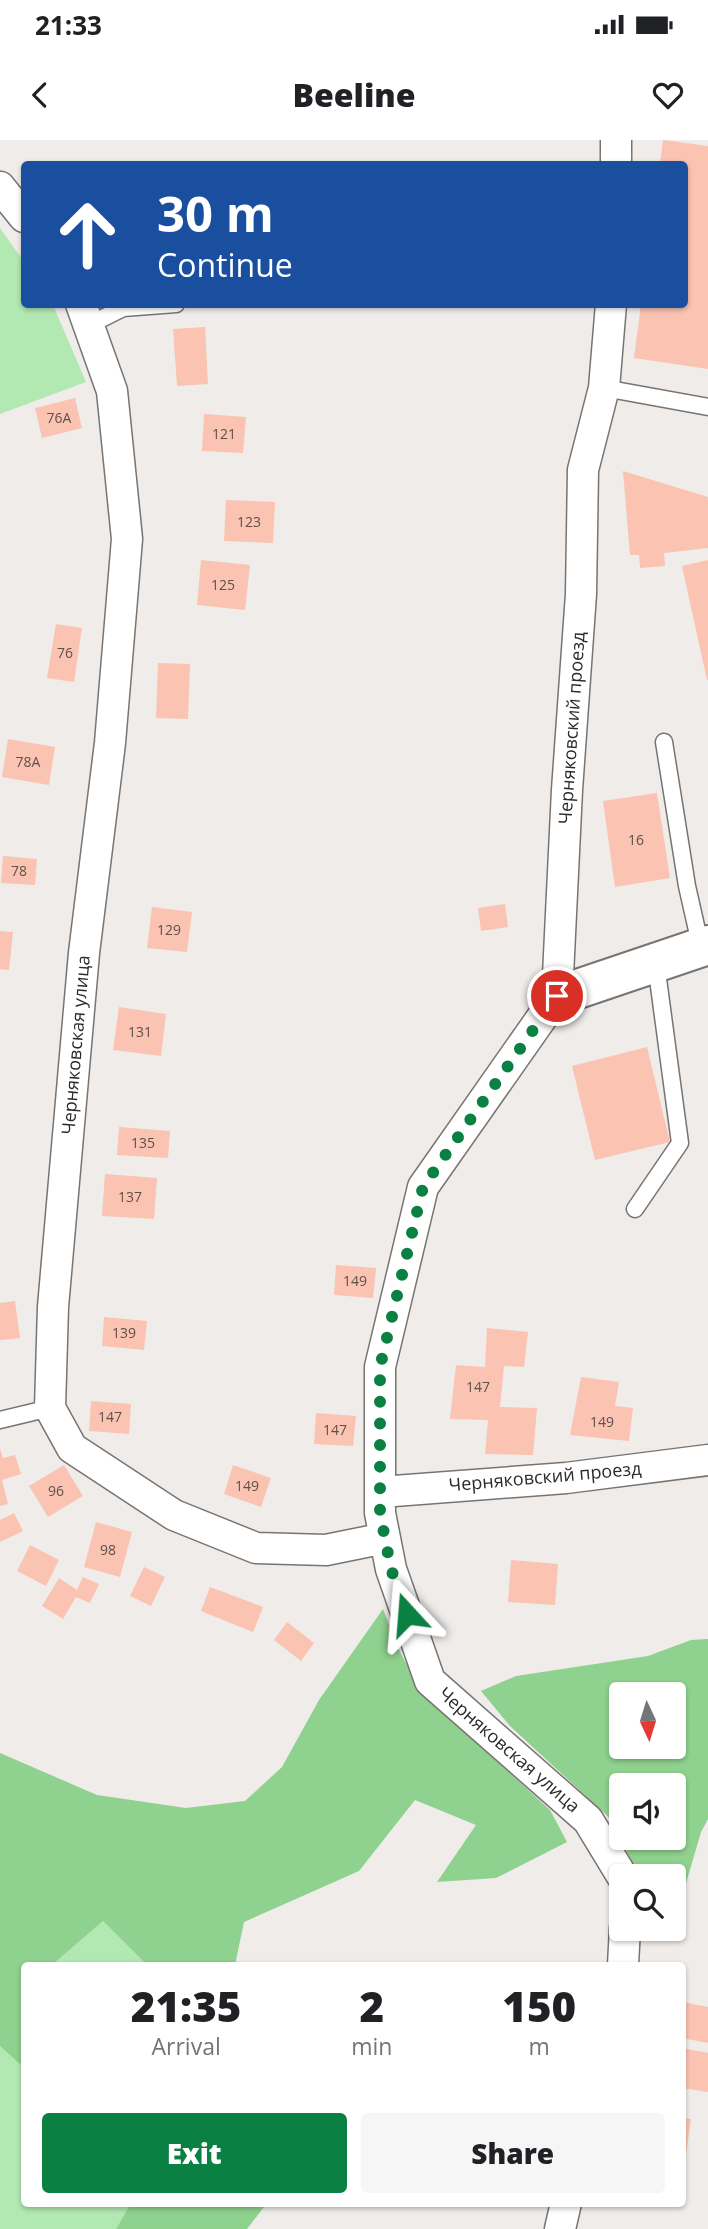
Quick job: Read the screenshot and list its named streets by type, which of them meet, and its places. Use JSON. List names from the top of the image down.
{
  "streets": {
    "street": ["Черняковский проезд", "Черняковская улица"]
  },
  "crossings": [
    ["Черняковский проезд", "Черняковская улица"]
  ],
  "house_numbers": [
    "76А",
    "121",
    "123",
    "125",
    "76",
    "78А",
    "16",
    "78",
    "129",
    "131",
    "135",
    "137",
    "149",
    "139",
    "147",
    "147",
    "149",
    "147",
    "149",
    "96",
    "98"
  ],
  "north": "bottom",
  "page": {
    "status": "21:33",
    "header": "Beeline",
    "turn": ["30 m", "Continue"],
    "eta": [
      "21:35",
      "Arrival",
      "2",
      "min",
      "150",
      "m"
    ],
    "buttons": ["Exit", "Share"]
  }
}
